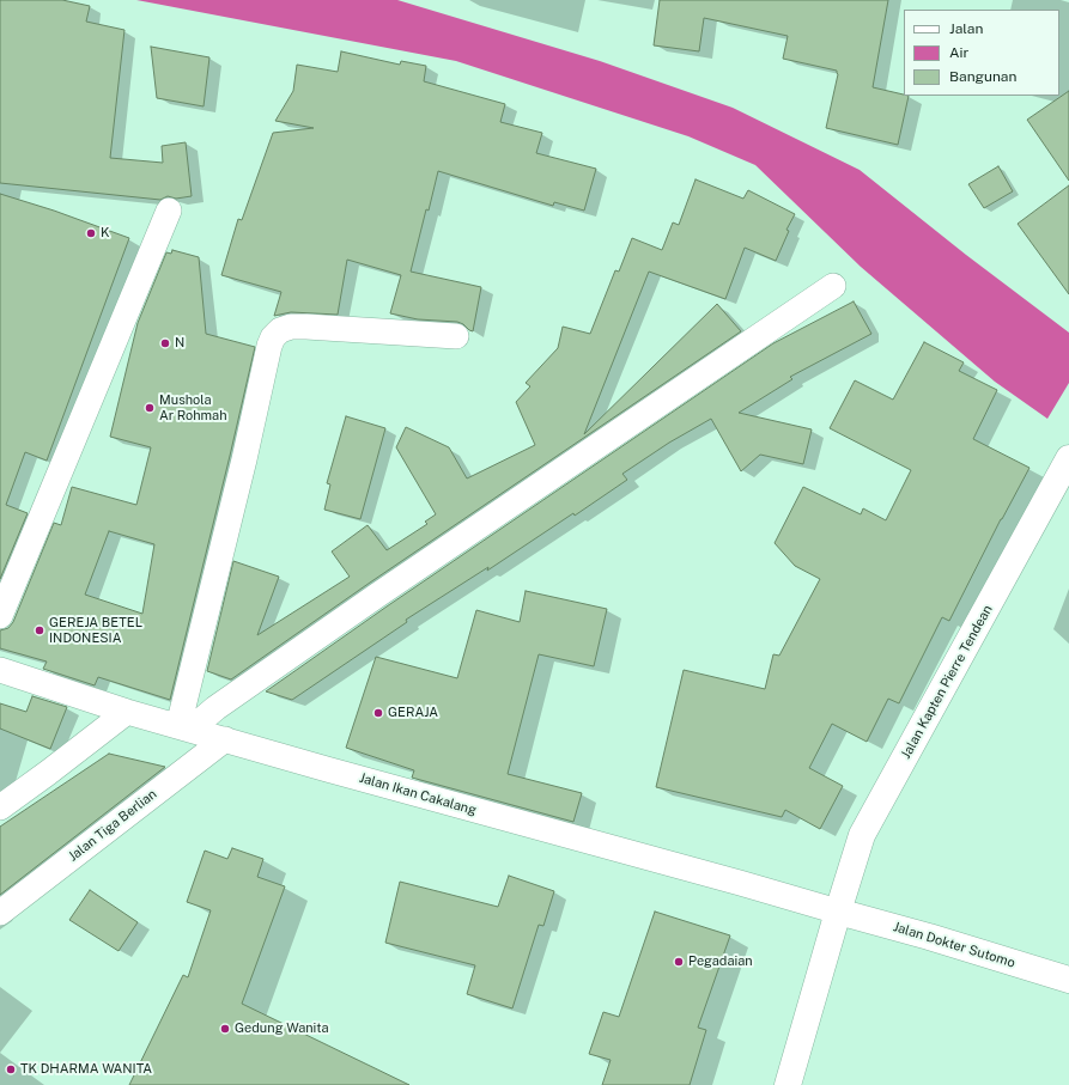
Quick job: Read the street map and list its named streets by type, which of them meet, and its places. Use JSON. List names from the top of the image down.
{
  "streets": {
    "main road": ["Jalan Kapten Pierre Tendean", "Jalan Dokter Sutomo"],
    "street": ["Jalan Ikan Cakalang", "Jalan Tiga Berlian"]
  },
  "crossings": [
    ["Jalan Kapten Pierre Tendean", "Jalan Ikan Cakalang"],
    ["Jalan Kapten Pierre Tendean", "Jalan Dokter Sutomo"],
    ["Jalan Ikan Cakalang", "Jalan Tiga Berlian"],
    ["Jalan Ikan Cakalang", "Jalan Dokter Sutomo"]
  ],
  "places": [
    "K",
    "N",
    "Mushola Ar Rohmah",
    "GEREJA BETEL INDONESIA",
    "GERAJA",
    "Pegadaian",
    "Gedung Wanita",
    "TK DHARMA WANITA"
  ],
  "legend": ["Jalan", "Air", "Bangunan"]
}
